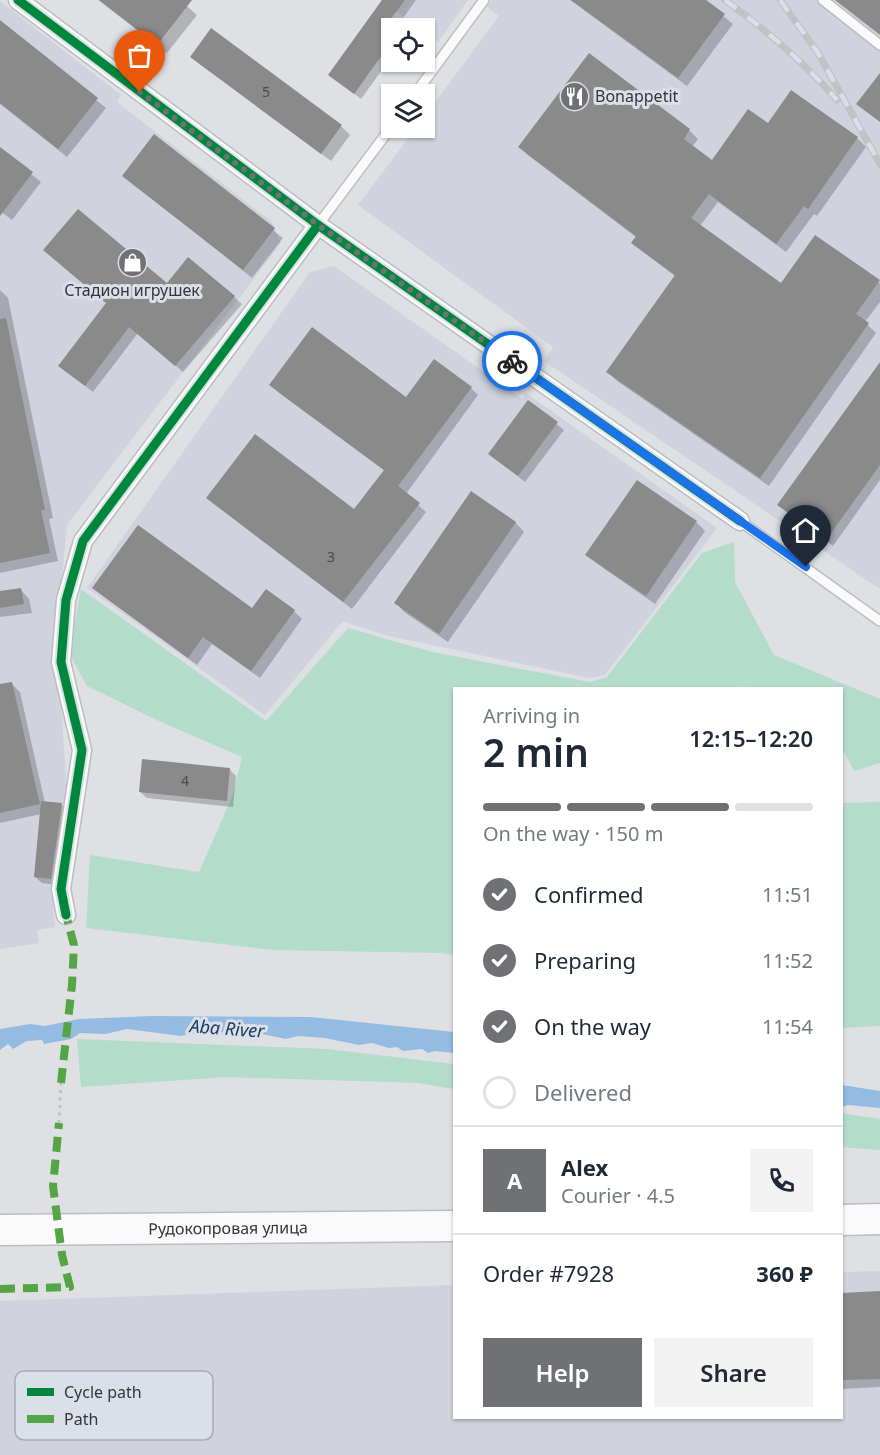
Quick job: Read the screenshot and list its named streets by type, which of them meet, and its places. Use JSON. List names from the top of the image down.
{
  "streets": {
    "main road": ["Рудокопровая улица"]
  },
  "water": ["Aba River"],
  "places": {
    "restaurant": ["Bonappetit"],
    "shop": ["Стадион игрушек"]
  },
  "house_numbers": ["5", "3", "4"],
  "legend": ["Cycle path", "Path"],
  "page": {
    "heading": ["2 min", "Arriving in", "12:15–12:20"],
    "panel": [
      "Alex",
      "Courier · 4.5",
      "Order #7928",
      "360 ₽"
    ],
    "bar": "On the way · 150 m",
    "list": [
      ["Confirmed", "11:51"],
      ["Preparing", "11:52"],
      ["On the way", "11:54"],
      "Delivered"
    ],
    "round": "A",
    "buttons": ["Help", "Share"]
  }
}
